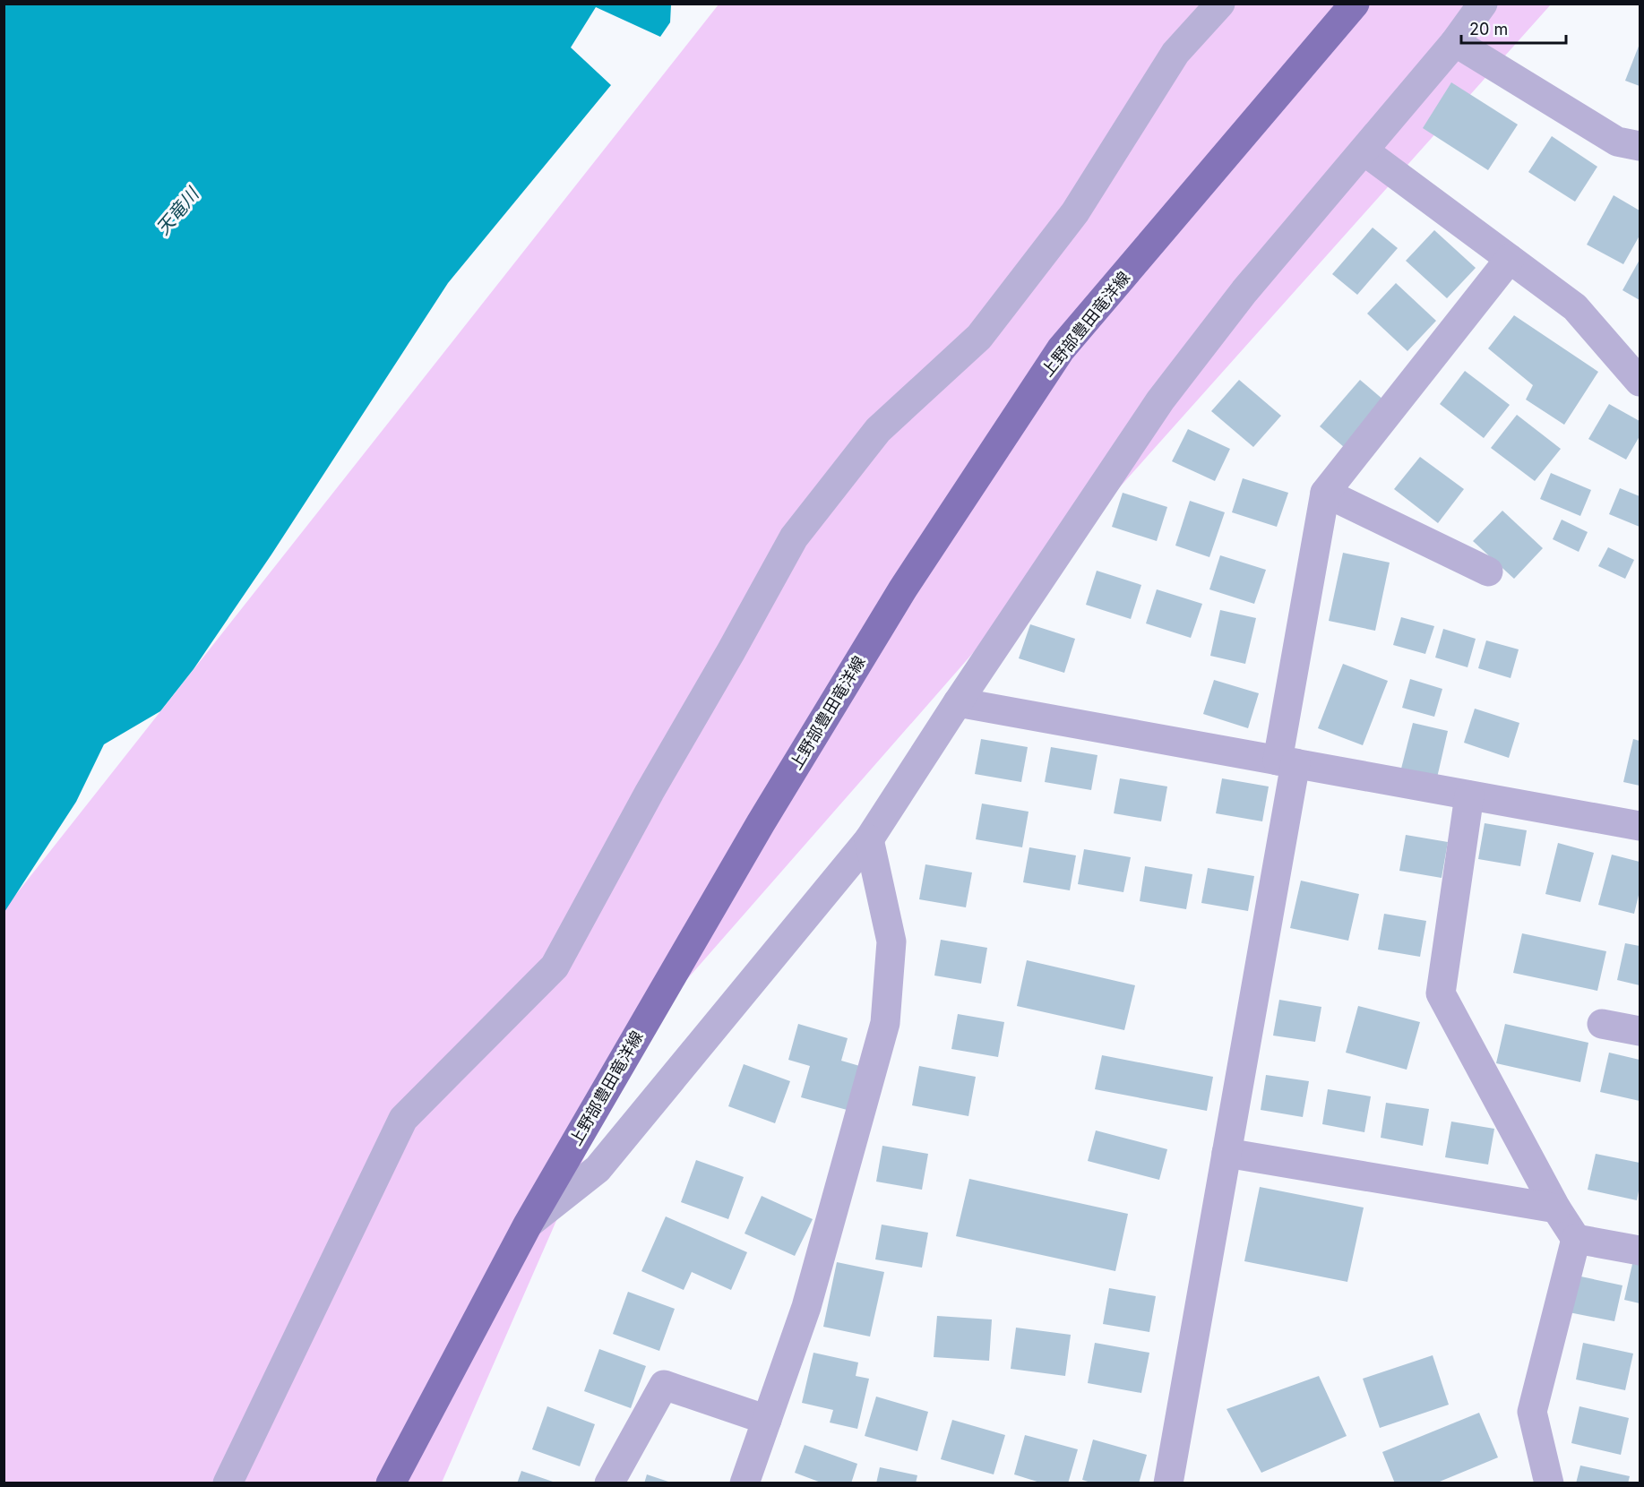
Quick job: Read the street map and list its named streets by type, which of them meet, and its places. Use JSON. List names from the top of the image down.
{
  "streets": {
    "main road": ["上野部豊田竜洋線"]
  },
  "water": ["天竜川"],
  "scale_bar": "20 m"
}
